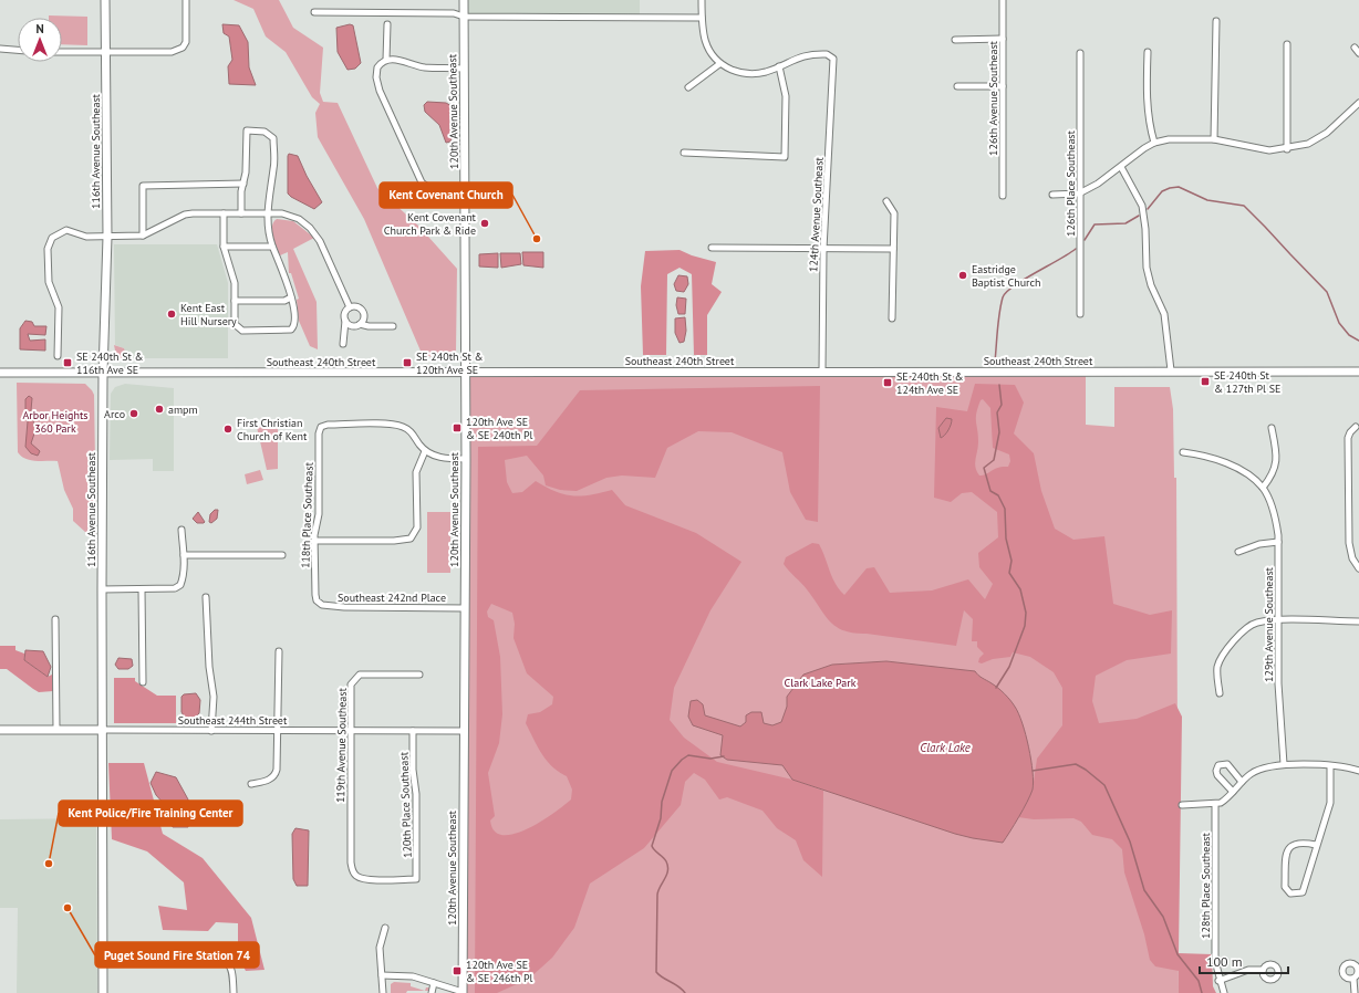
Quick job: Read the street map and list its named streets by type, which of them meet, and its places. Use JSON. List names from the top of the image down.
{
  "streets": {
    "main road": [
      "120th Avenue Southeast",
      "116th Avenue Southeast",
      "Southeast 240th Street",
      "Southeast 244th Street"
    ],
    "street": [
      "126th Avenue Southeast",
      "126th Place Southeast",
      "124th Avenue Southeast",
      "118th Place Southeast",
      "Southeast 242nd Place",
      "129th Avenue Southeast",
      "119th Avenue Southeast",
      "120th Place Southeast",
      "128th Place Southeast"
    ]
  },
  "crossings": [
    ["120th Avenue Southeast", "Southeast 240th Street"],
    ["120th Avenue Southeast", "Southeast 242nd Place"],
    ["120th Avenue Southeast", "Southeast 244th Street"],
    ["116th Avenue Southeast", "Southeast 240th Street"],
    ["116th Avenue Southeast", "Southeast 244th Street"],
    ["124th Avenue Southeast", "Southeast 240th Street"],
    ["118th Place Southeast", "Southeast 242nd Place"],
    ["Southeast 244th Street", "119th Avenue Southeast"],
    ["Southeast 244th Street", "120th Place Southeast"],
    ["119th Avenue Southeast", "120th Place Southeast"]
  ],
  "water": ["Clark Lake"],
  "parks": ["Arbor Heights 360 Park", "Clark Lake Park"],
  "places": {
    "other": [
      "Kent Covenant Church Park & Ride",
      "Kent Covenant Church",
      "Eastridge Baptist Church",
      "Kent East Hill Nursery",
      "ampm",
      "Arco",
      "First Christian Church of Kent",
      "Kent Police/Fire Training Center",
      "Puget Sound Fire Station 74"
    ],
    "transit": [
      "SE 240th St & 116th Ave SE",
      "SE 240th St & 120th Ave SE",
      "SE 240th St & 127th Pl SE",
      "SE 240th St & 124th Ave SE",
      "120th Ave SE & SE 240th Pl",
      "120th Ave SE & SE 246th Pl"
    ]
  },
  "scale_bar": "100 m",
  "north": "top"
}
